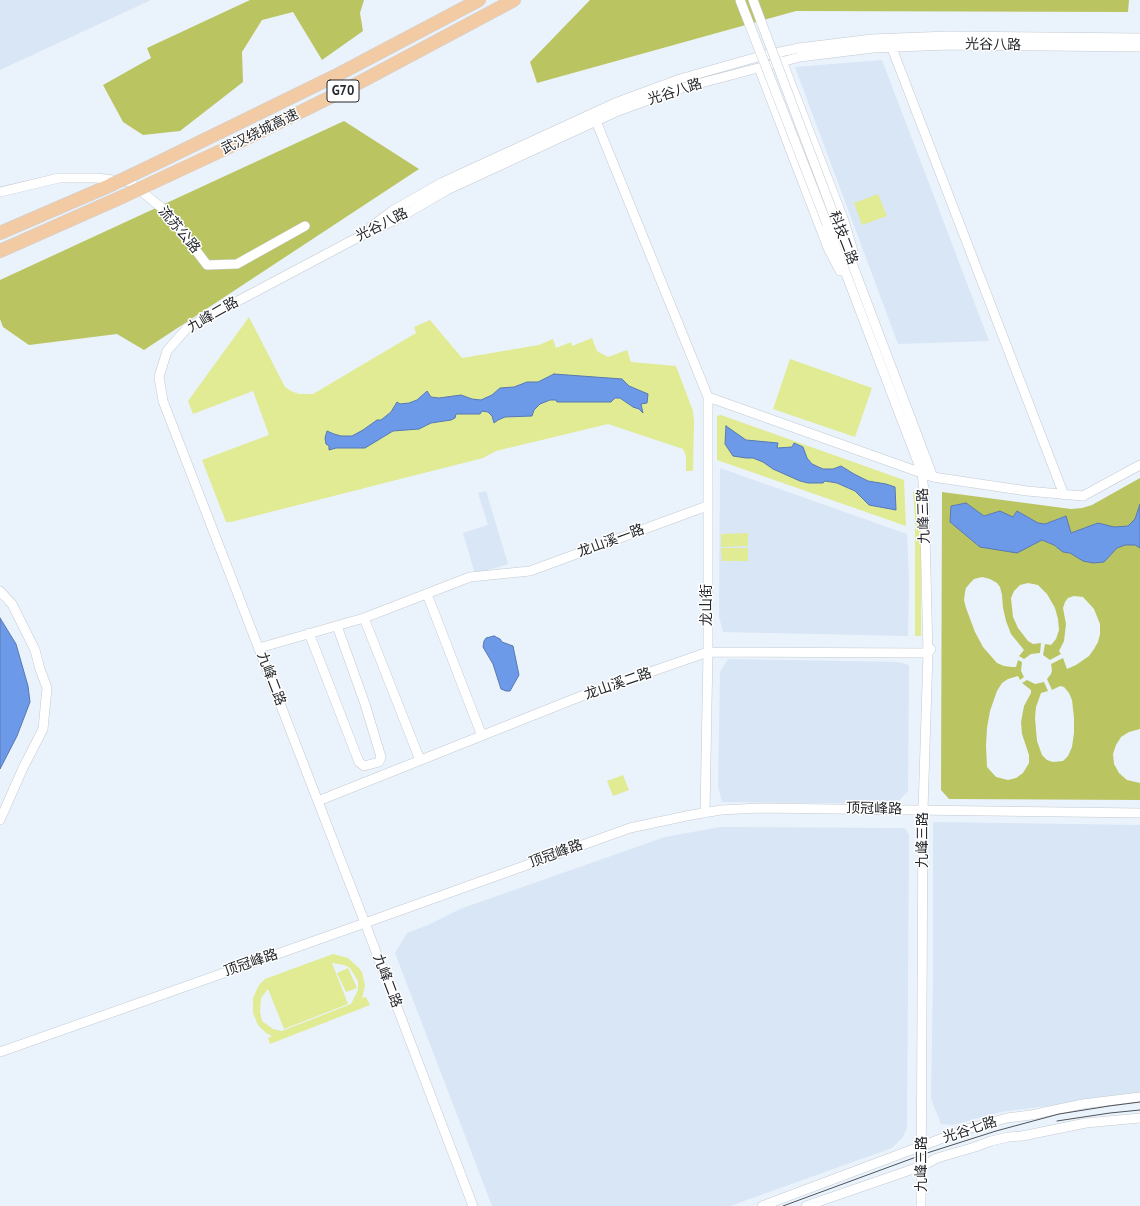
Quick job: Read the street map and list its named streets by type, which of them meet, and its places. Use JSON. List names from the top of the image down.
{
  "streets": {
    "highway": ["G70", "武汉绕城高速"],
    "street": [
      "光谷八路",
      "流苏公路",
      "科技二路",
      "九峰二路",
      "九峰三路",
      "龙山溪一路",
      "龙山街",
      "龙山溪二路",
      "顶冠峰路",
      "光谷七路"
    ]
  },
  "crossings": [
    ["光谷八路", "九峰二路"],
    ["科技二路", "九峰三路"],
    ["九峰二路", "龙山溪一路"],
    ["九峰二路", "龙山溪二路"],
    ["九峰二路", "顶冠峰路"],
    ["九峰三路", "龙山溪二路"],
    ["九峰三路", "顶冠峰路"],
    ["九峰三路", "光谷七路"],
    ["龙山溪一路", "龙山街"],
    ["龙山街", "龙山溪二路"],
    ["龙山街", "顶冠峰路"]
  ]
}
